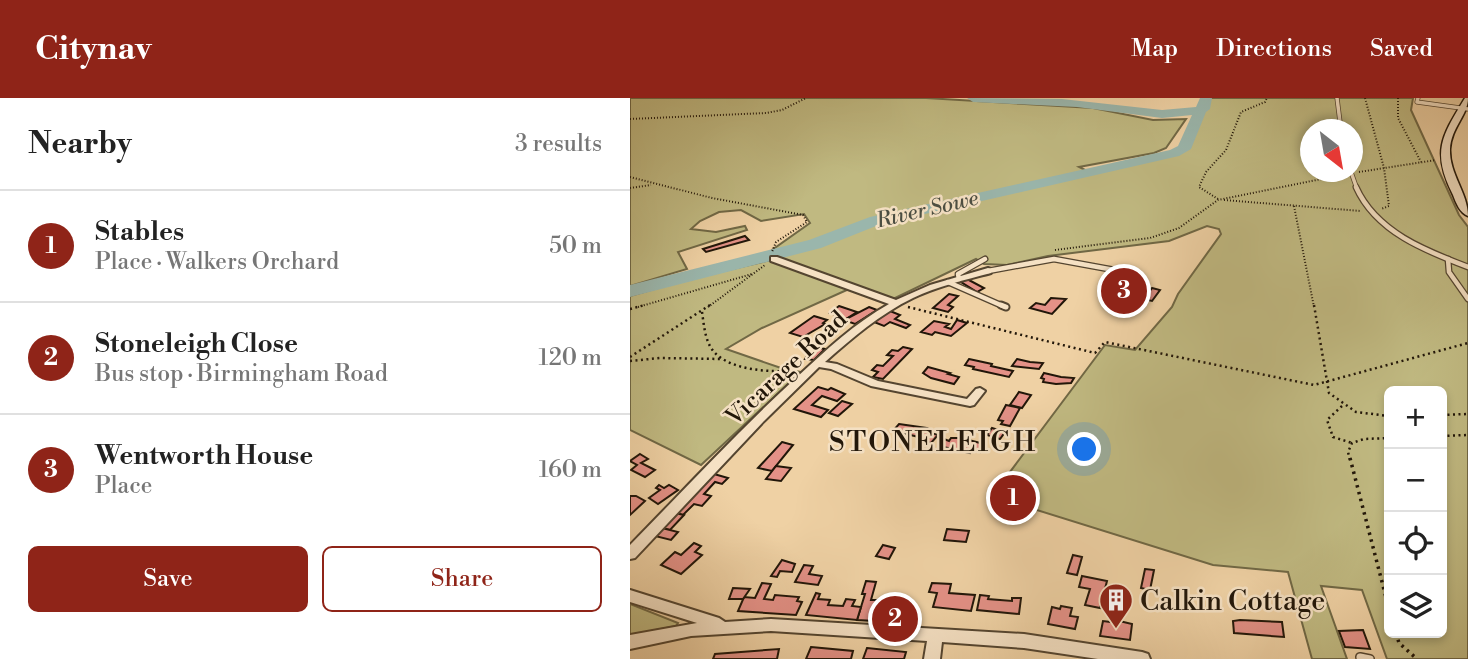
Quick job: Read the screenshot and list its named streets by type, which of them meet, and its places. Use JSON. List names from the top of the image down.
{
  "streets": {
    "street": ["Vicarage Road"]
  },
  "districts": ["STONELEIGH"],
  "water": ["River Sowe"],
  "places": {
    "building": ["Calkin Cottage"]
  },
  "north": "bottom right",
  "page": {
    "header": "Citynav",
    "nav": ["Map", "Directions", "Saved"],
    "heading": ["Nearby", "3 results"],
    "list": [
      {
        "mark": "1",
        "name": "Stables",
        "note": "Place · Walkers Orchard",
        "value": "50 m"
      },
      {
        "mark": "2",
        "name": "Stoneleigh Close",
        "note": "Bus stop · Birmingham Road",
        "value": "120 m"
      },
      {
        "mark": "3",
        "name": "Wentworth House",
        "note": "Place",
        "value": "160 m"
      }
    ],
    "pins": ["3", "1", "2"],
    "map_buttons": ["+", "−"],
    "buttons": ["Save", "Share"]
  }
}
